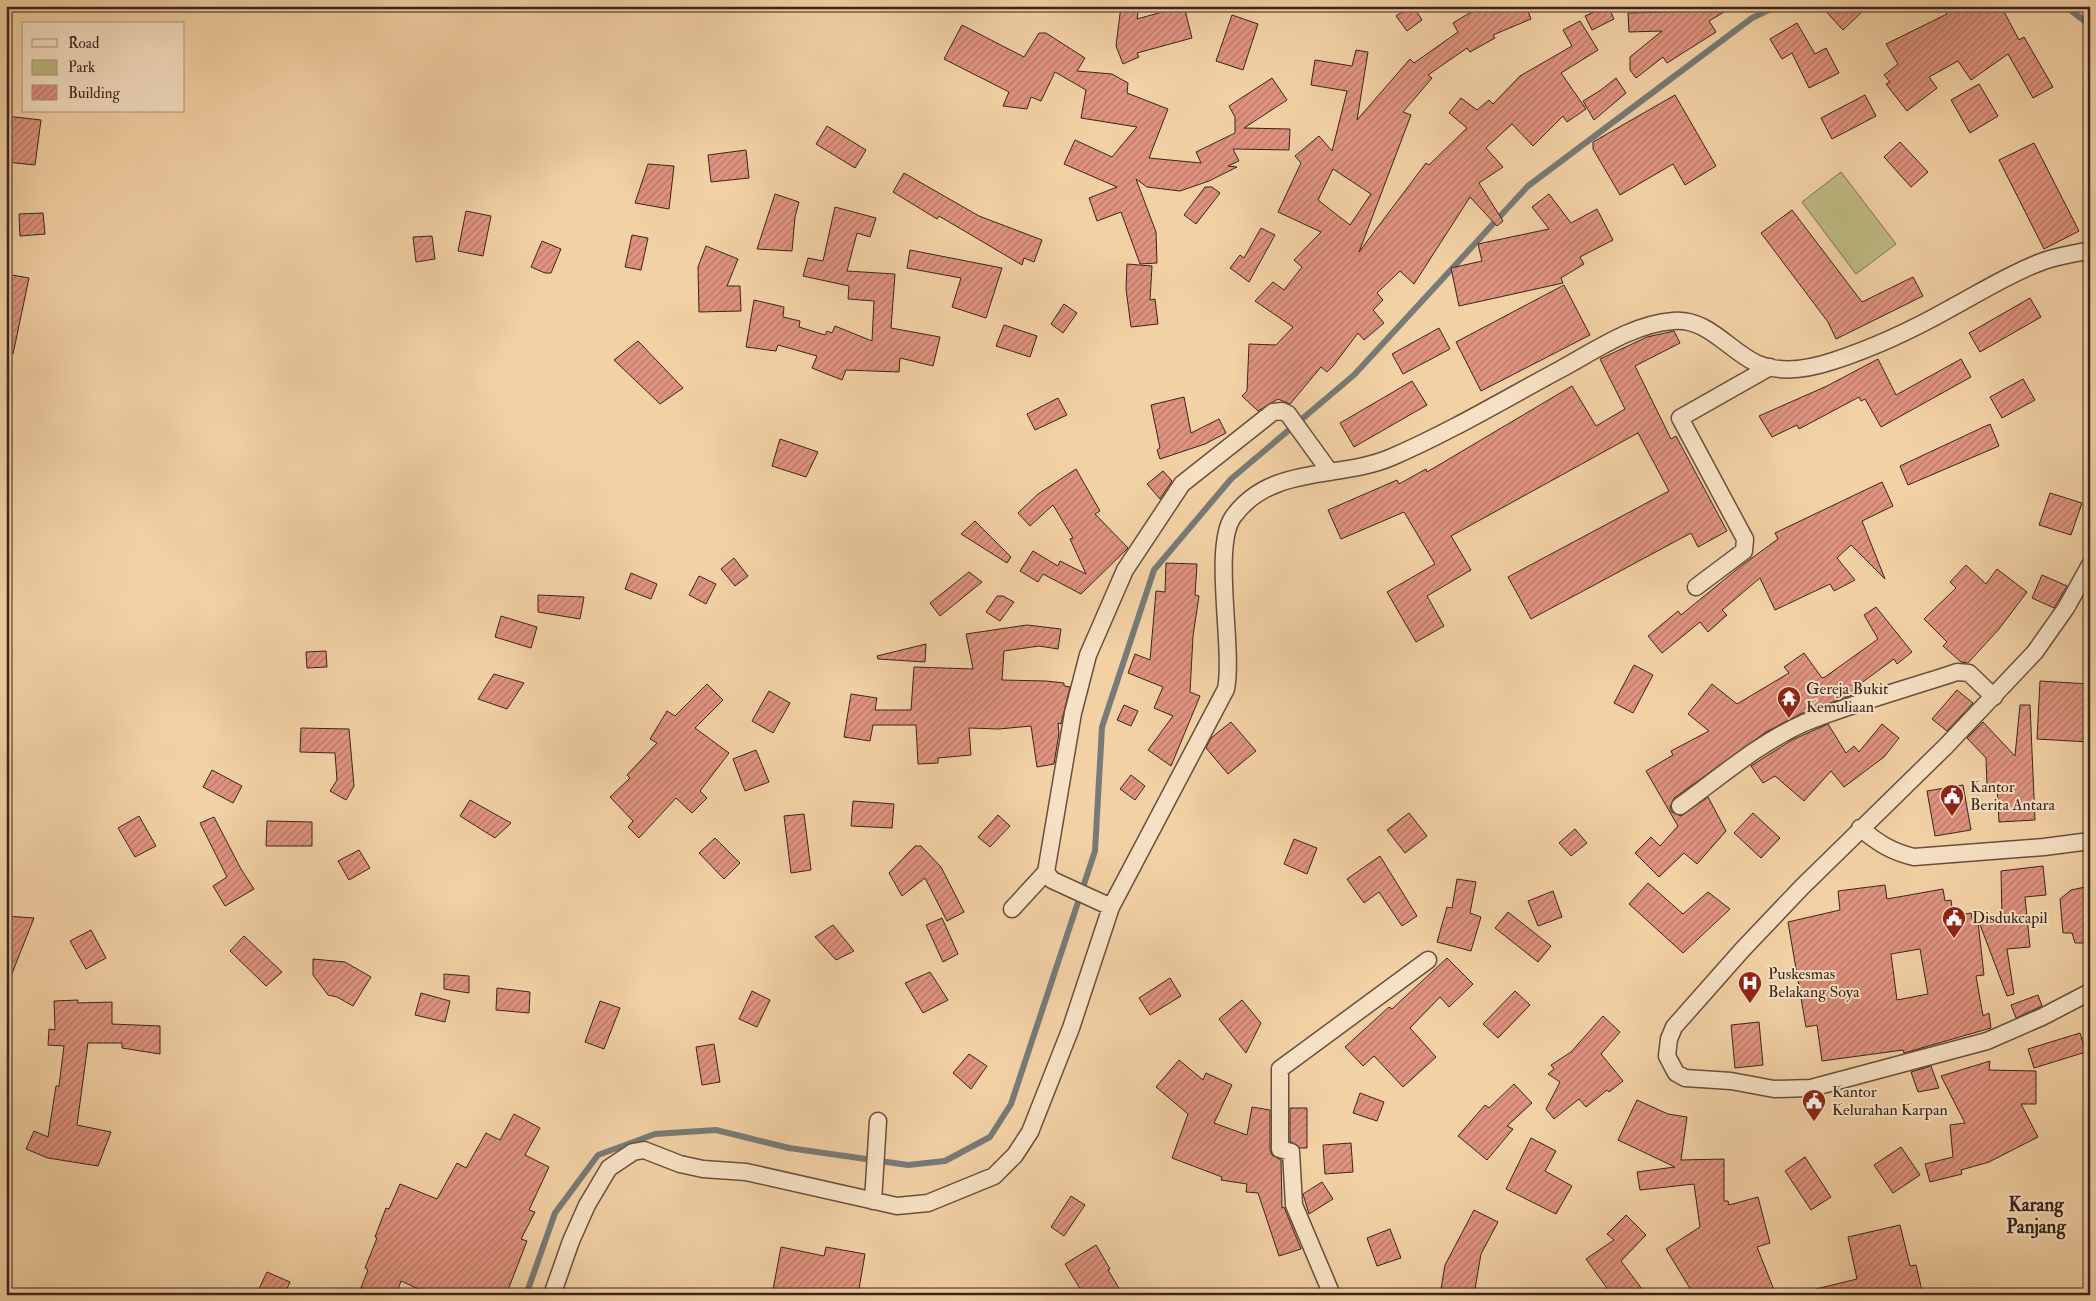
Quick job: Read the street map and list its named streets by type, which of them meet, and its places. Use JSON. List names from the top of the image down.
{
  "districts": ["Karang Panjang"],
  "places": {
    "temple": ["Gereja Bukit Kemuliaan"],
    "public building": ["Kantor Berita Antara", "Disdukcapil", "Kantor Kelurahan Karpan"],
    "hospital": ["Puskesmas Belakang Soya"]
  },
  "legend": ["Road", "Park", "Building"]
}
